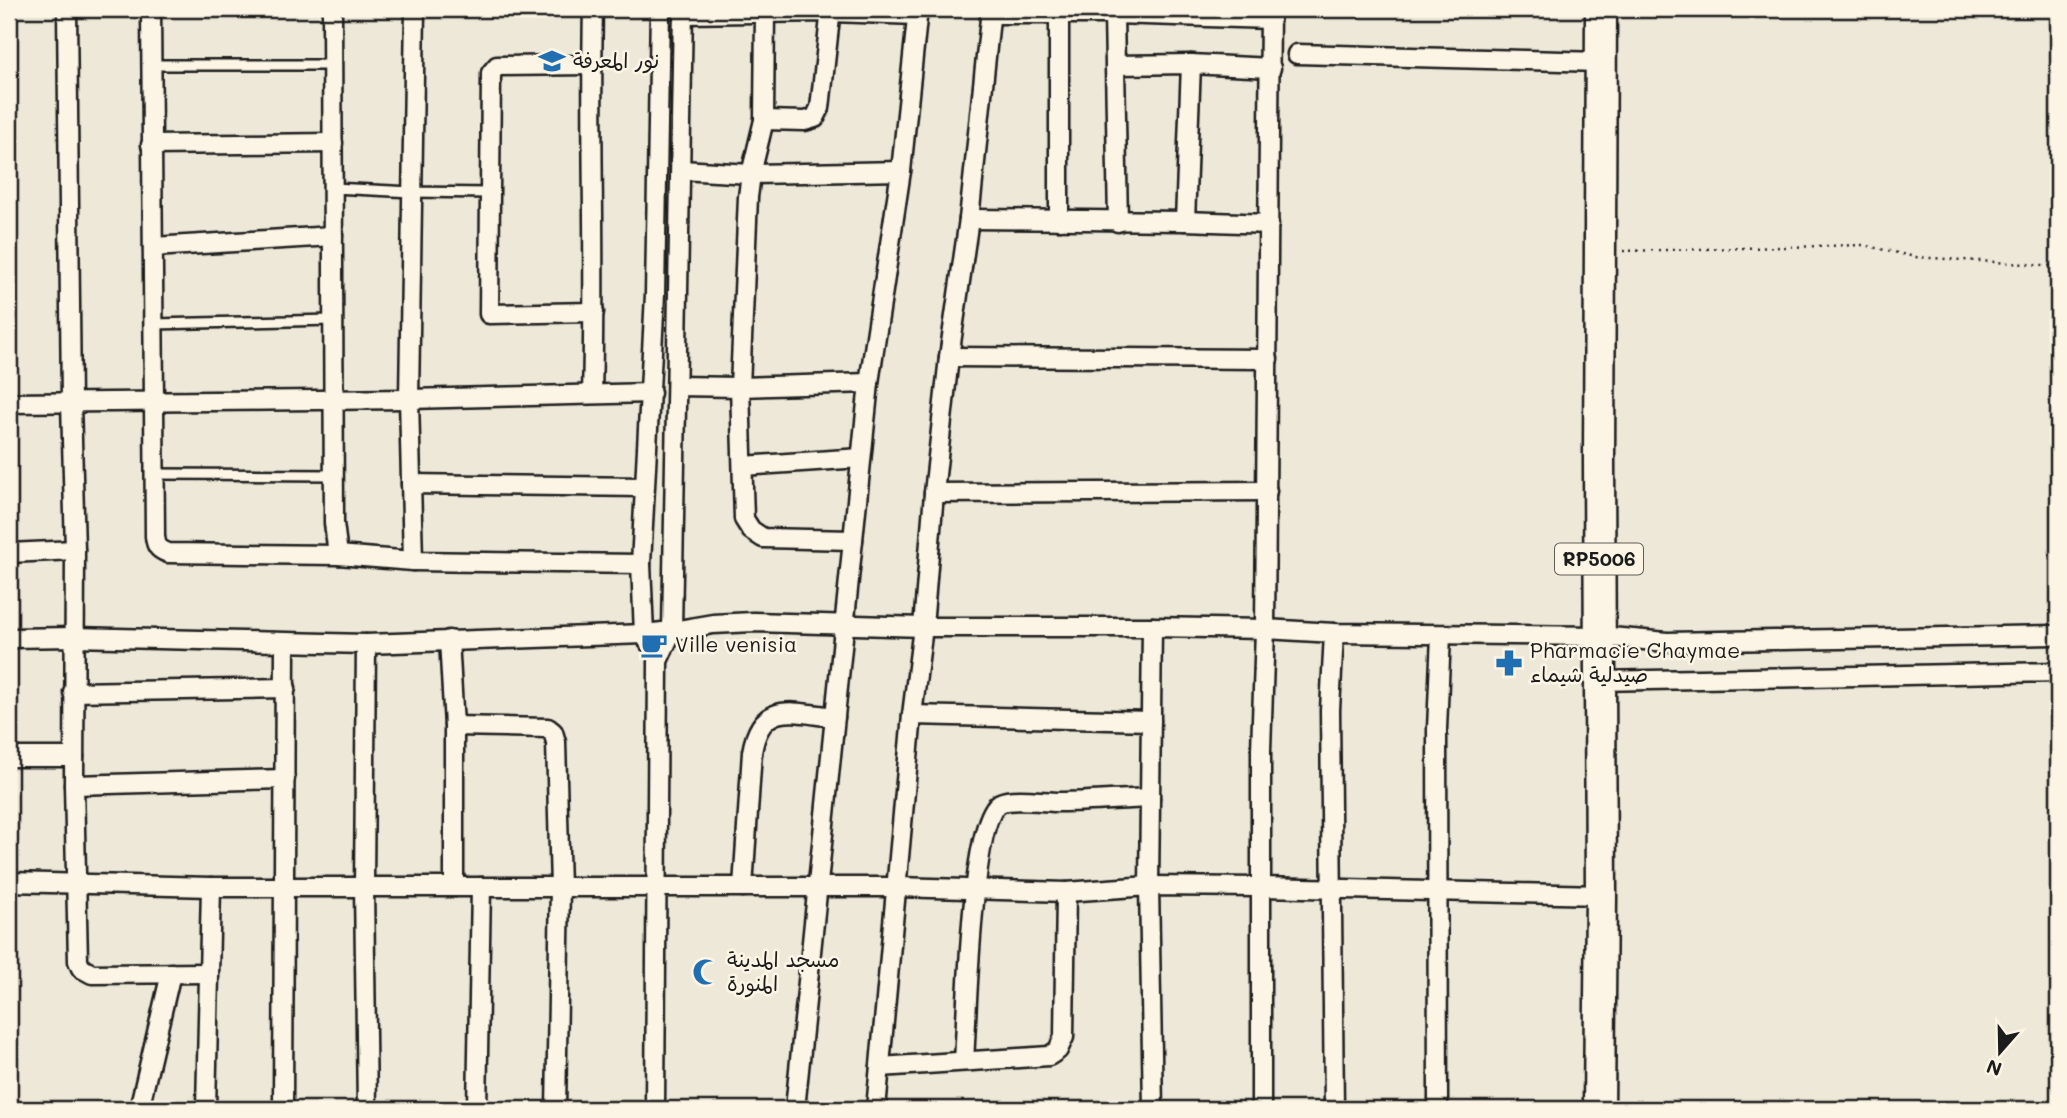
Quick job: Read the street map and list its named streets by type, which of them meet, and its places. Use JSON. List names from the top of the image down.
{
  "streets": {
    "main road": ["RP5006"]
  },
  "places": {
    "school or university": ["نور المعرفة"],
    "cafe": ["Ville venisia"],
    "pharmacy": ["Pharmacie Chaymae صيدلية شيماء"],
    "mosque": ["مسجد المدينة المنورة"]
  },
  "north": "bottom"
}
